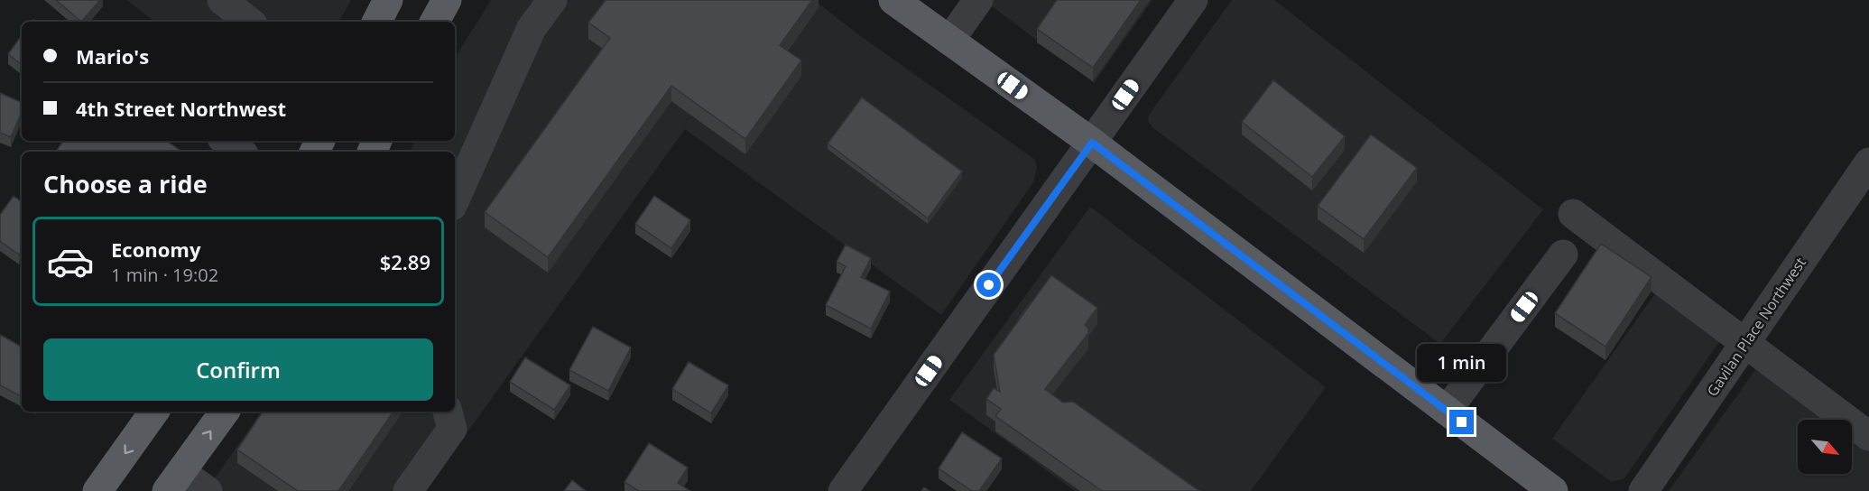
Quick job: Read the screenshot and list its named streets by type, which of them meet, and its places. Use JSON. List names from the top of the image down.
{
  "streets": {
    "street": ["Gavilan Place Northwest"]
  },
  "north": "bottom right",
  "page": {
    "banner": ["Mario's", "4th Street Northwest"],
    "heading": "Choose a ride",
    "list": [
      {
        "name": "Economy",
        "note": "1 min · 19:02",
        "value": "$2.89"
      }
    ],
    "buttons": "Confirm",
    "bubble": "1 min"
  }
}
